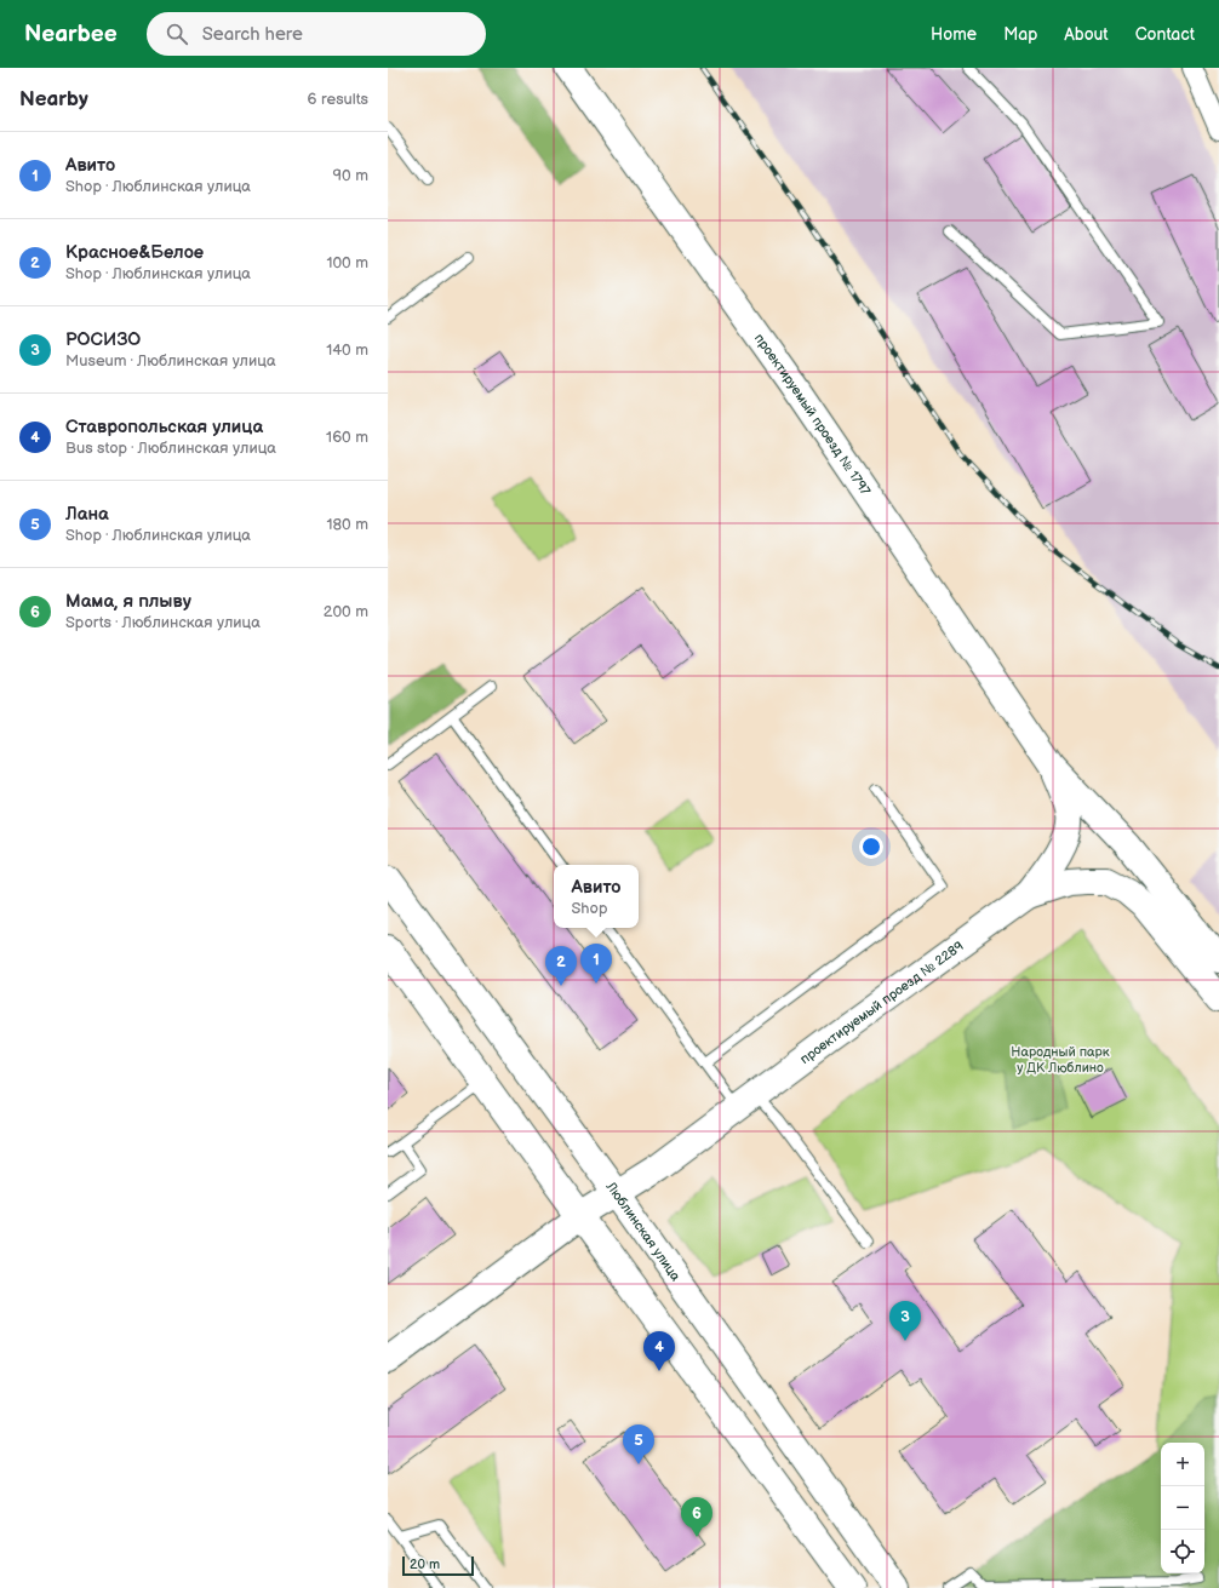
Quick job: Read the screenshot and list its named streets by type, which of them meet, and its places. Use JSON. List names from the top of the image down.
{
  "streets": {
    "main road": ["проектируемый проезд № 1797", "проектируемый проезд № 2289", "Люблинская улица"]
  },
  "crossings": [
    ["проектируемый проезд № 1797", "проектируемый проезд № 2289"],
    ["проектируемый проезд № 2289", "Люблинская улица"]
  ],
  "parks": ["Народный парк у ДК Люблино"],
  "scale_bar": "20 m",
  "page": {
    "header": "Nearbee",
    "search": "Search here",
    "nav": [
      "Home",
      "Map",
      "About",
      "Contact"
    ],
    "heading": ["Nearby", "6 results"],
    "list": [
      {
        "mark": "1",
        "name": "Авито",
        "note": "Shop · Люблинская улица",
        "value": "90 m"
      },
      {
        "mark": "2",
        "name": "Красное&Белое",
        "note": "Shop · Люблинская улица",
        "value": "100 m"
      },
      {
        "mark": "3",
        "name": "РОСИЗО",
        "note": "Museum · Люблинская улица",
        "value": "140 m"
      },
      {
        "mark": "4",
        "name": "Ставропольская улица",
        "note": "Bus stop · Люблинская улица",
        "value": "160 m"
      },
      {
        "mark": "5",
        "name": "Лана",
        "note": "Shop · Люблинская улица",
        "value": "180 m"
      },
      {
        "mark": "6",
        "name": "Мама, я плыву",
        "note": "Sports · Люблинская улица",
        "value": "200 m"
      }
    ],
    "popup": ["Авито", "Shop"],
    "pins": [
      "1",
      "2",
      "3",
      "4",
      "5",
      "6"
    ],
    "map_buttons": ["+", "−"],
    "scale": "20 m"
  }
}
